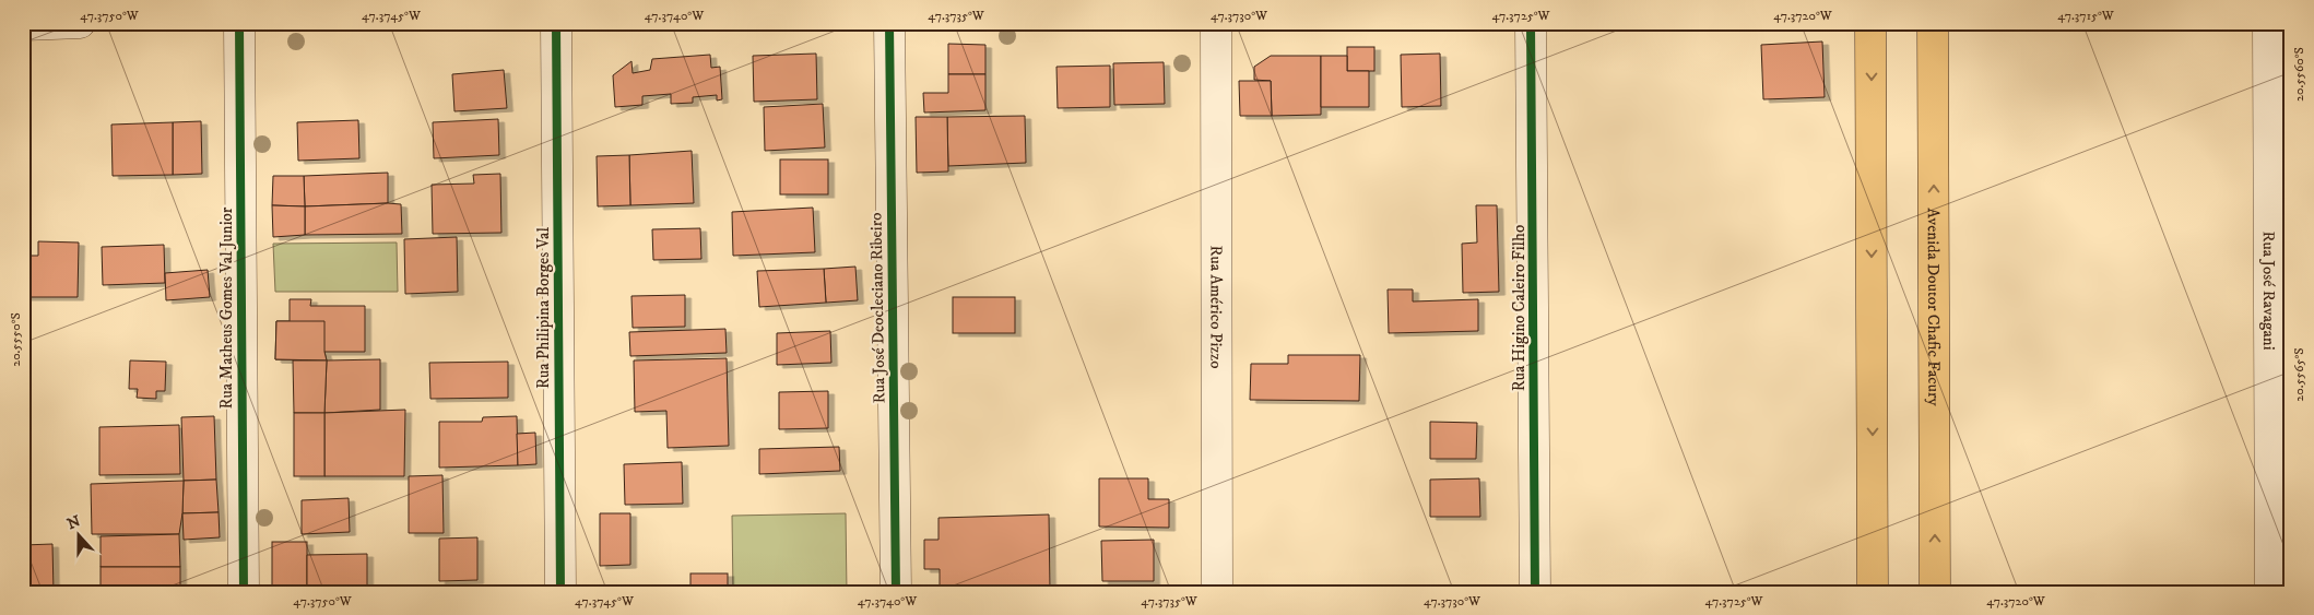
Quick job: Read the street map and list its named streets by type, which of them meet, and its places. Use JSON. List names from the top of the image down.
{
  "streets": {
    "main road": ["Avenida Doutor Chafic Facury"],
    "street": [
      "Rua José Ravagani",
      "Rua Matheus Gomes Val Junior",
      "Rua Philipina Borges Val",
      "Rua José Deocleciano Ribeiro",
      "Rua Américo Pizzo",
      "Rua Higino Caleiro Filho"
    ]
  },
  "north": "top",
  "coordinates": [
    "47.3750°W",
    "47.3745°W",
    "47.3740°W",
    "47.3735°W",
    "47.3730°W",
    "47.3725°W",
    "47.3720°W",
    "47.3715°W",
    "20.5560°S",
    "20.5550°S",
    "20.5565°S"
  ]
}
